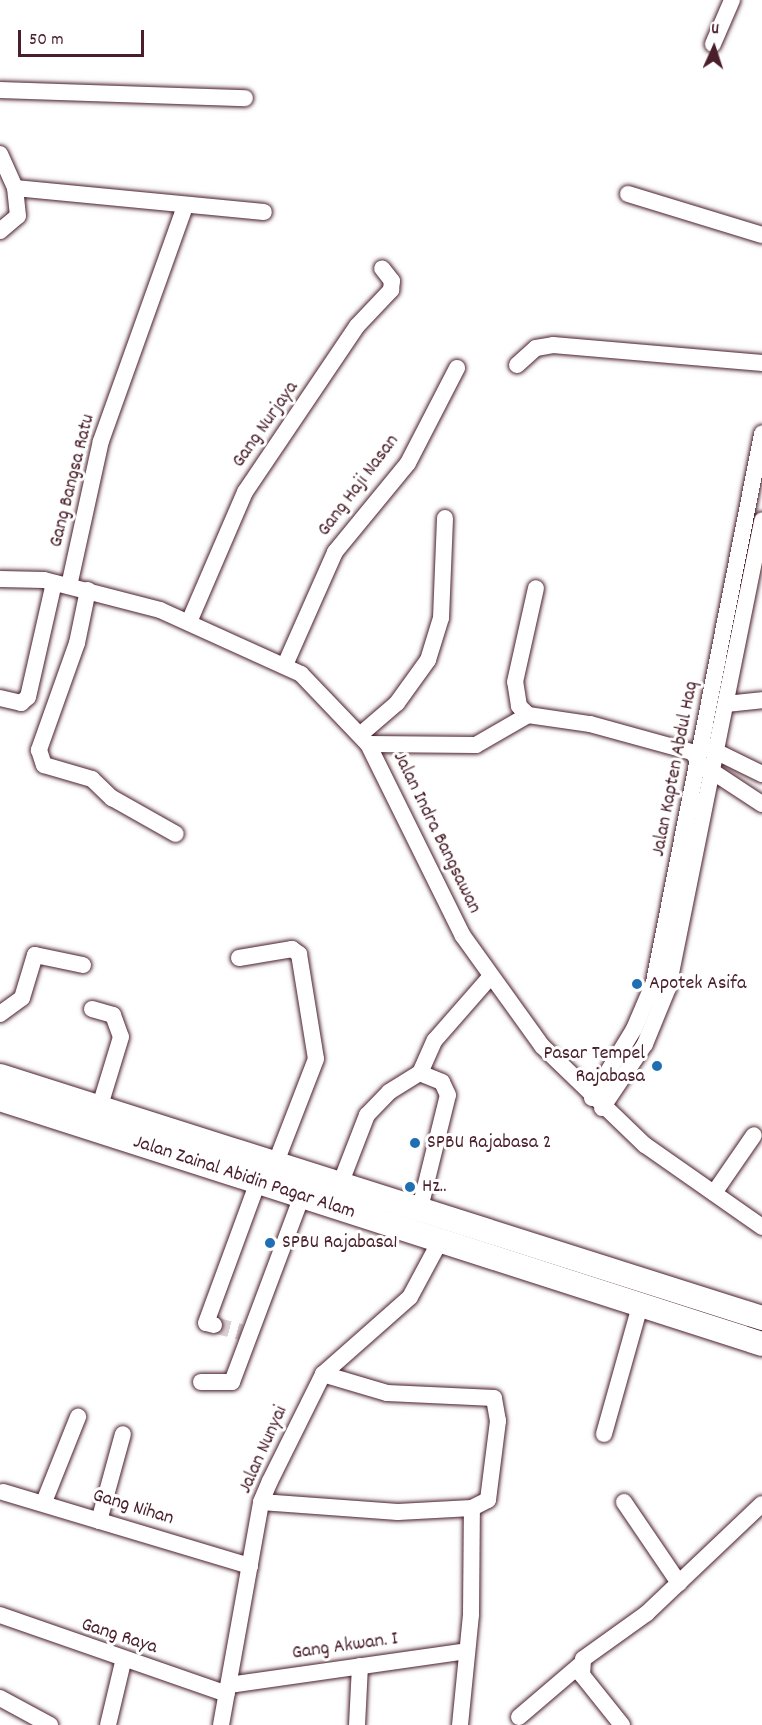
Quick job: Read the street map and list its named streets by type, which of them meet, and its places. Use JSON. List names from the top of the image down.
{
  "streets": {
    "highway": ["Jalan Zainal Abidin Pagar Alam"],
    "street": [
      "Gang Nurjaya",
      "Gang Bangsa Ratu",
      "Gang Haji Nasan",
      "Jalan Kapten Abdul Haq",
      "Jalan Indra Bangsawan",
      "Jalan Nunyai",
      "Gang Nihan",
      "Gang Raya",
      "Gang Akwan. I"
    ]
  },
  "crossings": [
    ["Gang Nurjaya", "Jalan Indra Bangsawan"],
    ["Gang Bangsa Ratu", "Jalan Indra Bangsawan"],
    ["Gang Haji Nasan", "Jalan Indra Bangsawan"],
    ["Jalan Kapten Abdul Haq", "Jalan Indra Bangsawan"],
    ["Jalan Zainal Abidin Pagar Alam", "Jalan Nunyai"],
    ["Jalan Nunyai", "Gang Nihan"],
    ["Jalan Nunyai", "Gang Raya"],
    ["Jalan Nunyai", "Gang Akwan. I"],
    ["Gang Raya", "Gang Akwan. I"]
  ],
  "places": [
    "Apotek Asifa",
    "Pasar Tempel Rajabasa",
    "SPBU Rajabasa 2",
    "Hz..",
    "SPBU Rajabasa1"
  ],
  "scale_bar": "50 m",
  "north": "top"
}
